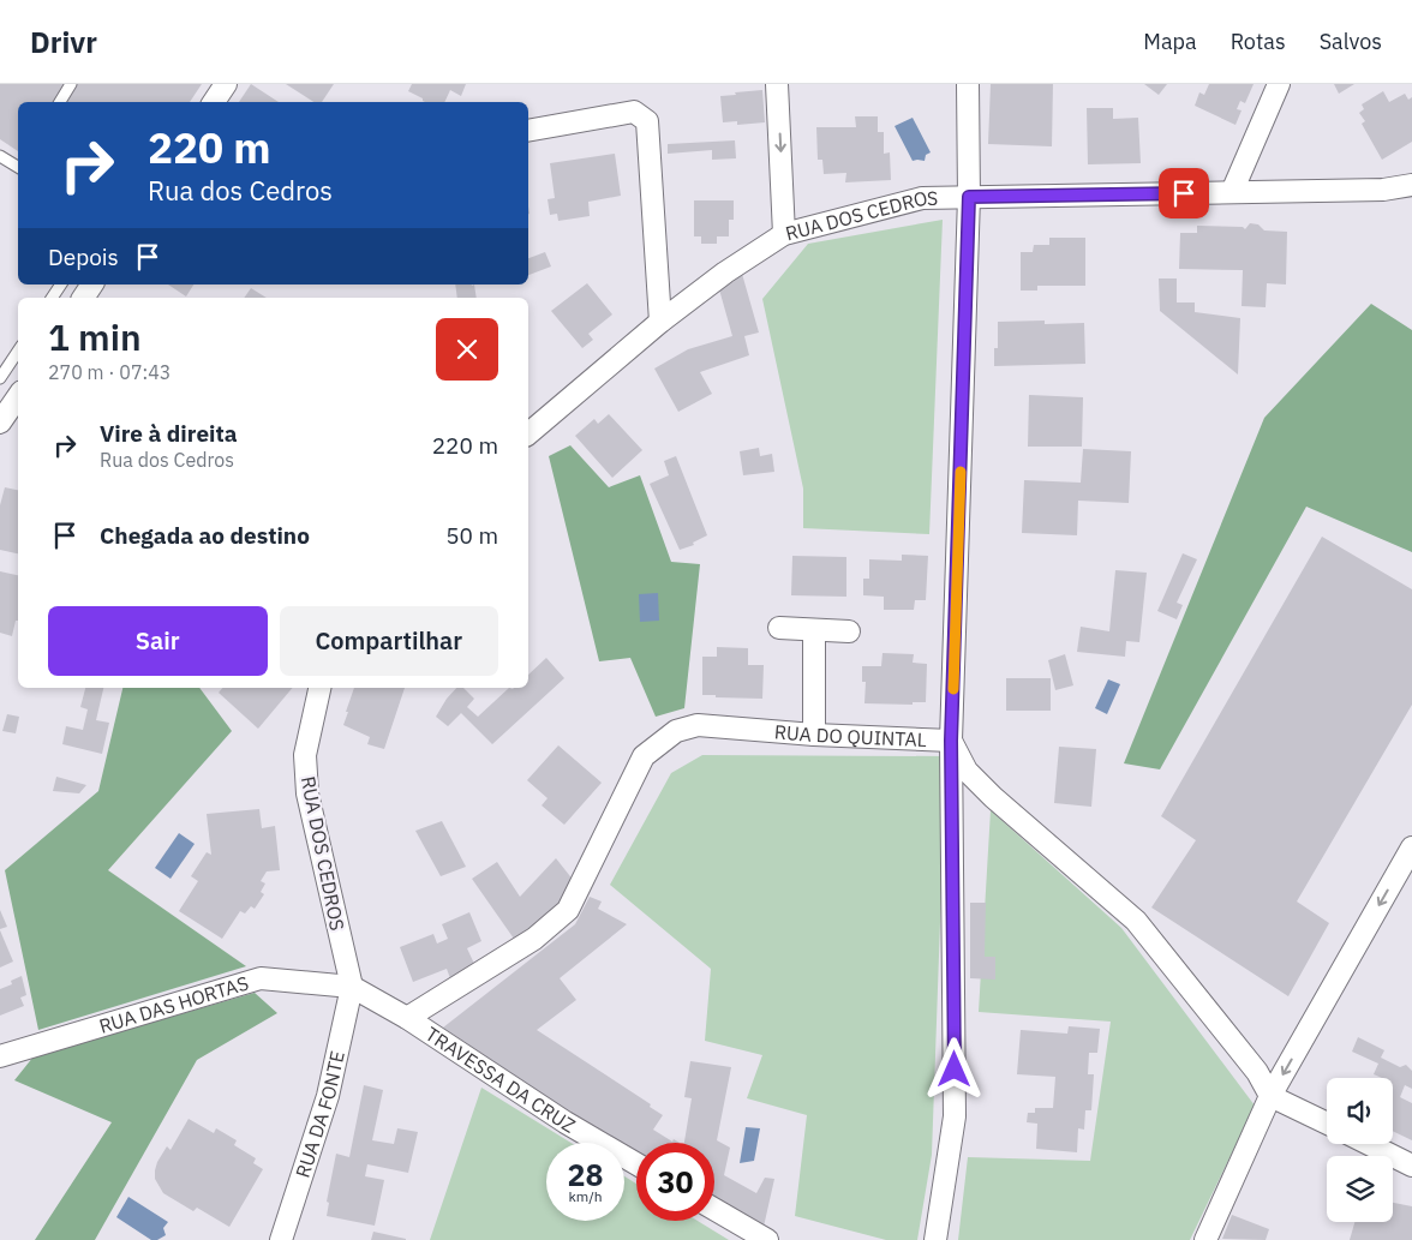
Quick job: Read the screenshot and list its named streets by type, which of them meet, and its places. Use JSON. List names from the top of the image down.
{
  "streets": {
    "street": [
      "RUA DOS CEDROS",
      "RUA DO QUINTAL",
      "RUA DAS HORTAS",
      "TRAVESSA DA CRUZ",
      "RUA DA FONTE"
    ]
  },
  "crossings": [
    ["RUA DOS CEDROS", "RUA DAS HORTAS"],
    ["RUA DOS CEDROS", "TRAVESSA DA CRUZ"],
    ["RUA DOS CEDROS", "RUA DA FONTE"],
    ["RUA DO QUINTAL", "TRAVESSA DA CRUZ"],
    ["RUA DAS HORTAS", "TRAVESSA DA CRUZ"],
    ["RUA DAS HORTAS", "RUA DA FONTE"],
    ["TRAVESSA DA CRUZ", "RUA DA FONTE"]
  ],
  "page": {
    "header": "Drivr",
    "nav": ["Mapa", "Rotas", "Salvos"],
    "turn": ["220 m", "Rua dos Cedros"],
    "then": "Depois",
    "heading": ["1 min", "270 m · 07:43"],
    "list": [
      {
        "name": "Vire à direita",
        "note": "Rua dos Cedros",
        "value": "220 m"
      },
      {
        "name": "Chegada ao destino",
        "value": "50 m"
      }
    ],
    "buttons": ["Sair", "Compartilhar"],
    "speed": "28 km/h",
    "limit": "30"
  }
}
